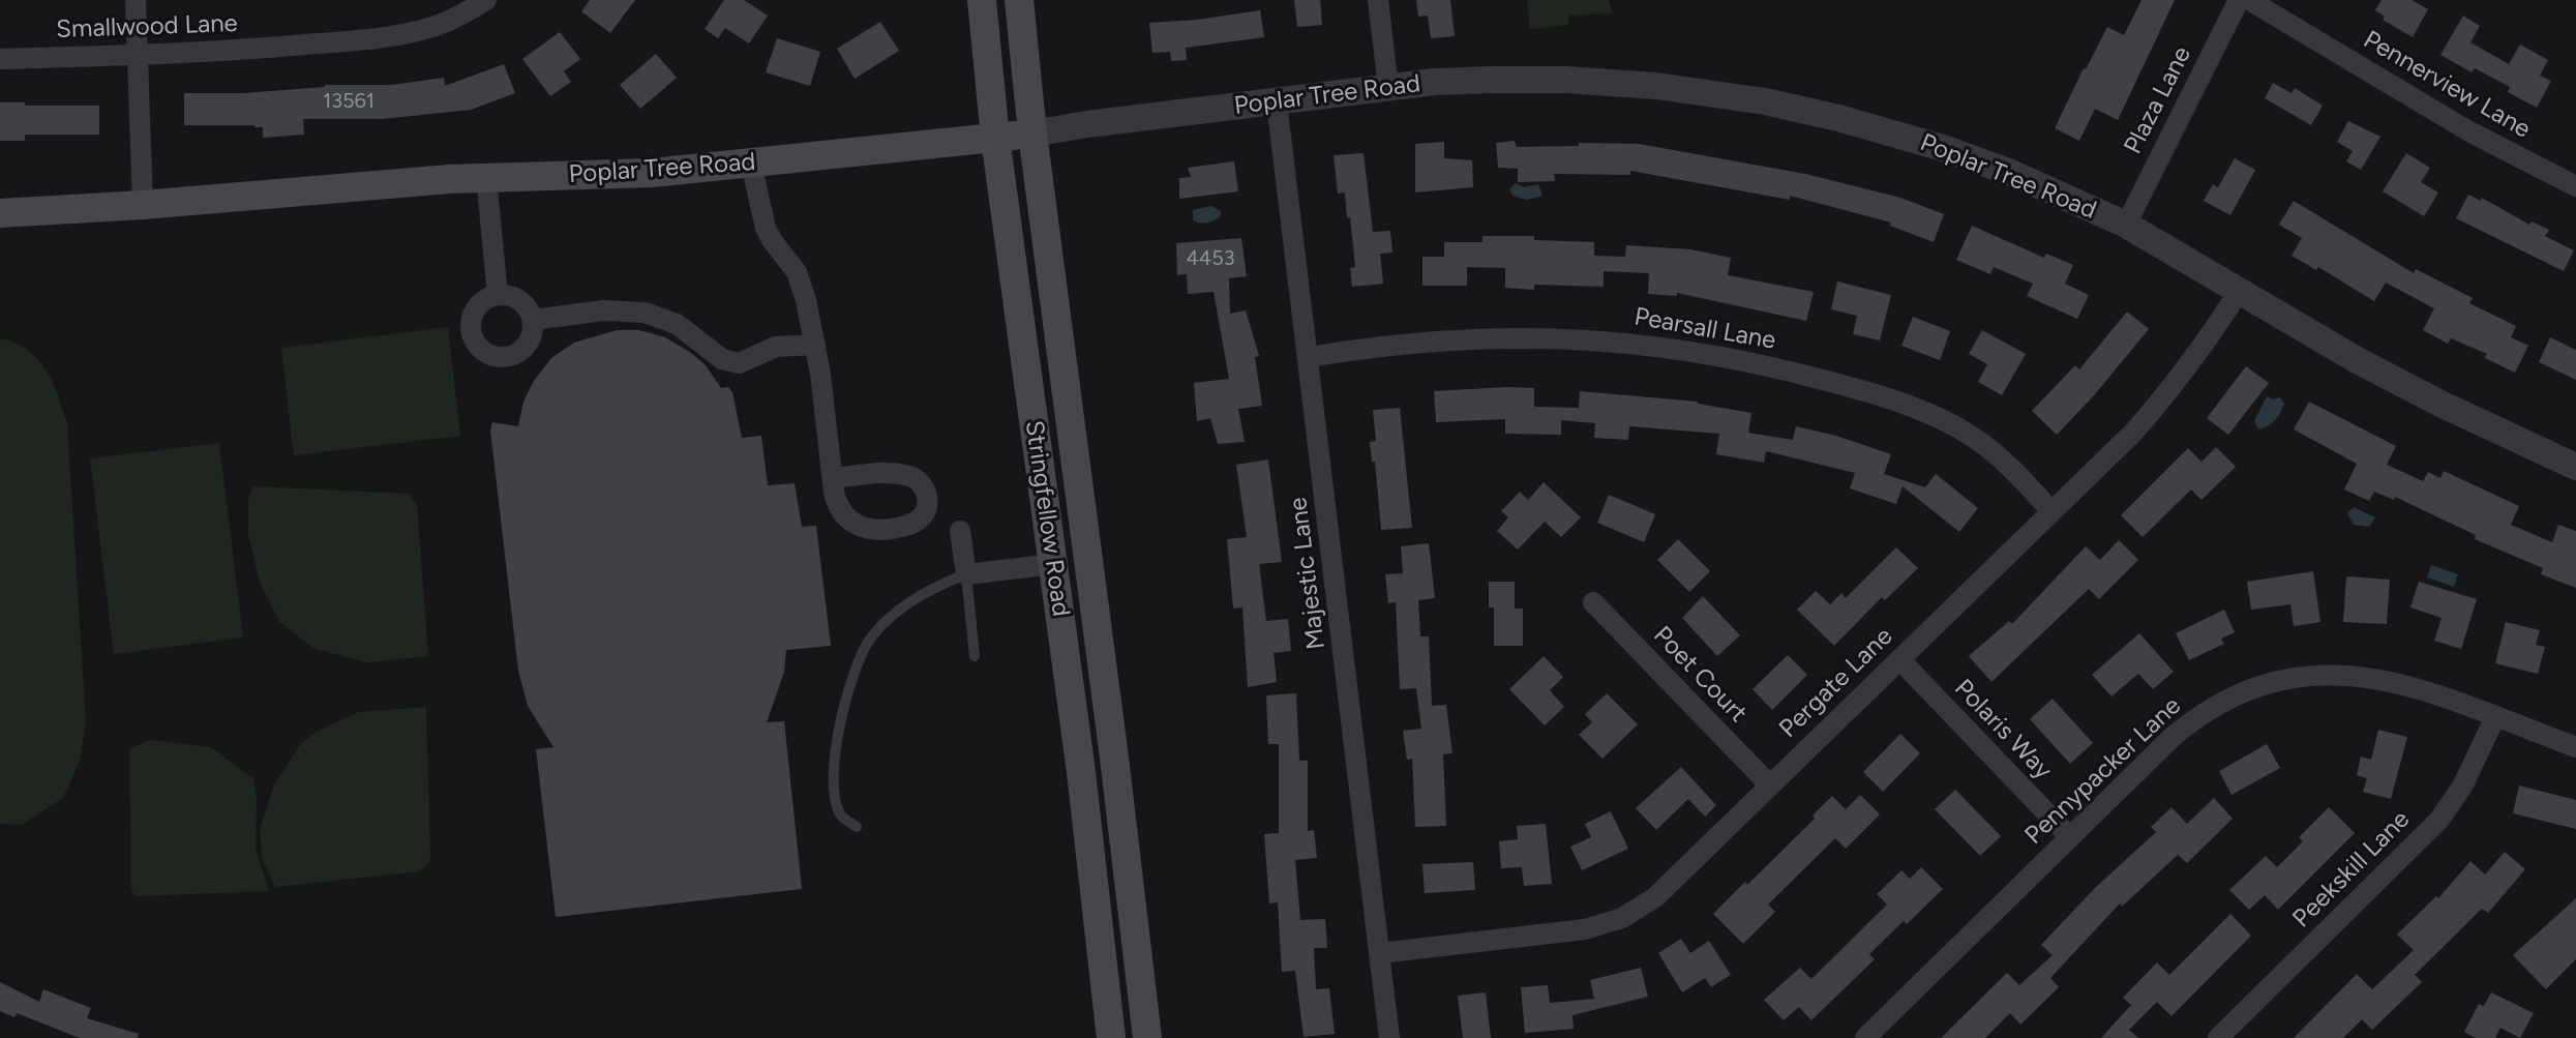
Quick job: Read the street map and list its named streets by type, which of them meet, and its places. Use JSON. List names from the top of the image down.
{
  "streets": {
    "main road": ["Poplar Tree Road", "Stringfellow Road"],
    "street": [
      "Smallwood Lane",
      "Pennerview Lane",
      "Plaza Lane",
      "Pearsall Lane",
      "Majestic Lane",
      "Poet Court",
      "Pergate Lane",
      "Polaris Way",
      "Pennypacker Lane",
      "Peekskill Lane"
    ]
  },
  "crossings": [
    ["Poplar Tree Road", "Plaza Lane"],
    ["Poplar Tree Road", "Stringfellow Road"],
    ["Poplar Tree Road", "Majestic Lane"],
    ["Poplar Tree Road", "Pergate Lane"],
    ["Pearsall Lane", "Majestic Lane"],
    ["Pearsall Lane", "Pergate Lane"],
    ["Majestic Lane", "Pergate Lane"],
    ["Poet Court", "Pergate Lane"],
    ["Pergate Lane", "Polaris Way"],
    ["Polaris Way", "Pennypacker Lane"],
    ["Pennypacker Lane", "Peekskill Lane"]
  ],
  "house_numbers": ["13561", "4453"]
}
